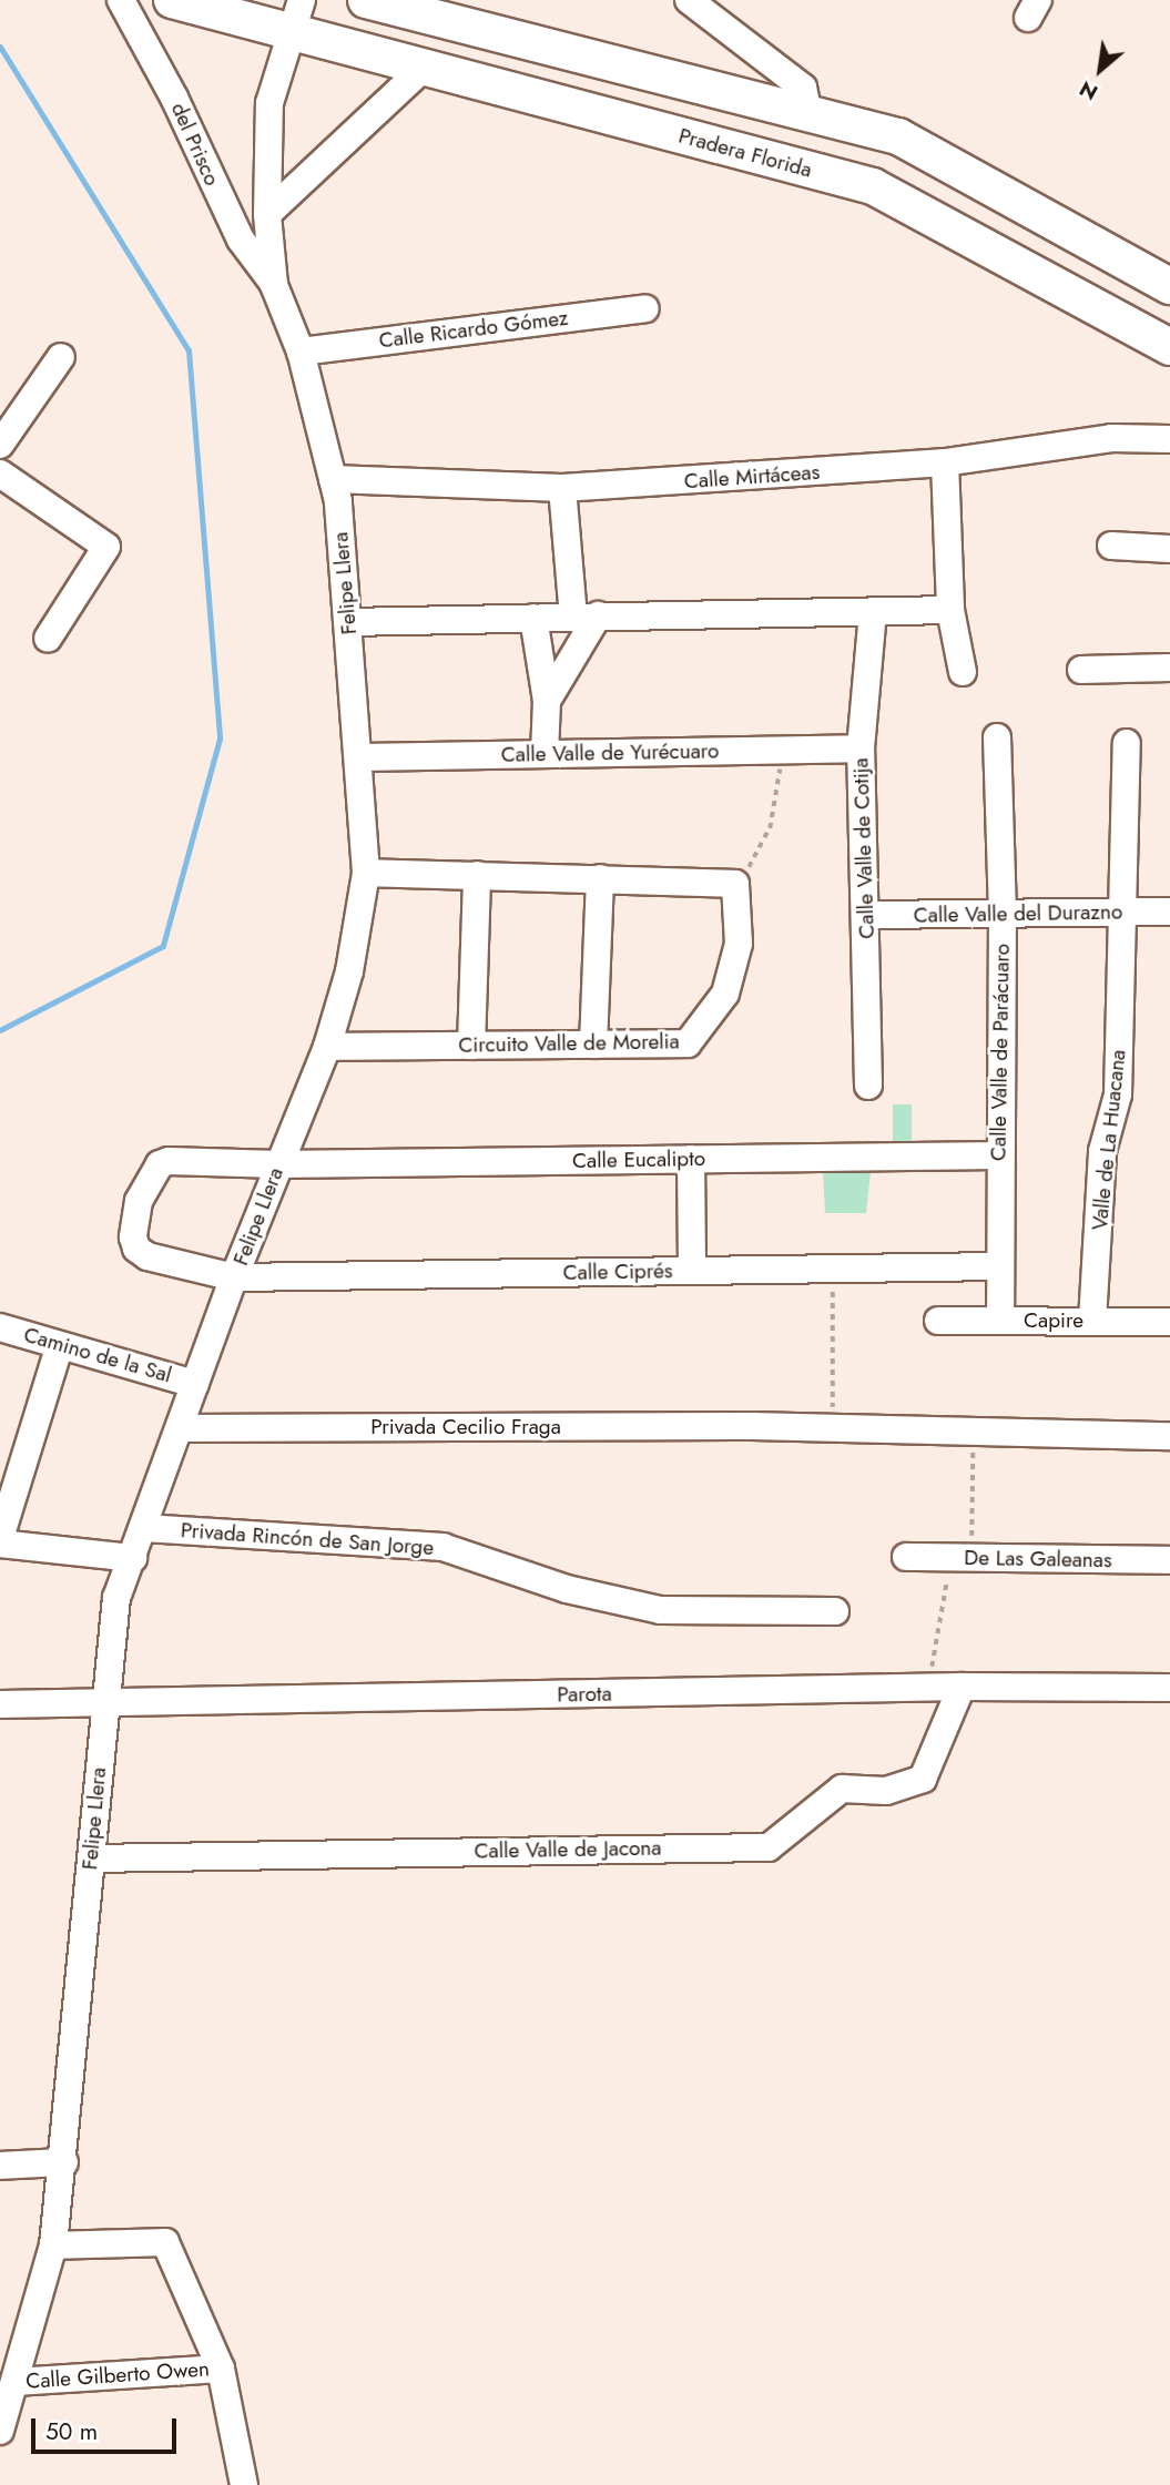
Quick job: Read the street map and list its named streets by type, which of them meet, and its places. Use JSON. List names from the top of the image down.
{
  "streets": {
    "main road": ["Pradera Florida"],
    "street": [
      "del Prisco",
      "Calle Ricardo Gómez",
      "Calle Mirtáceas",
      "Felipe Llera",
      "Calle Valle de Yurécuaro",
      "Calle Valle de Cotija",
      "Calle Valle del Durazno",
      "Circuito Valle de Morelia",
      "Calle Valle de Parácuaro",
      "Valle de La Huacana",
      "Calle Eucalipto",
      "Calle Ciprés",
      "Capire",
      "Camino de la Sal",
      "Privada Cecilio Fraga",
      "Privada Rincón de San Jorge",
      "De Las Galeanas",
      "Parota",
      "Calle Valle de Jacona",
      "Calle Gilberto Owen"
    ]
  },
  "crossings": [
    ["del Prisco", "Felipe Llera"],
    ["Pradera Florida", "Felipe Llera"],
    ["Calle Ricardo Gómez", "Felipe Llera"],
    ["Calle Mirtáceas", "Felipe Llera"],
    ["Felipe Llera", "Calle Valle de Yurécuaro"],
    ["Felipe Llera", "Circuito Valle de Morelia"],
    ["Felipe Llera", "Calle Eucalipto"],
    ["Felipe Llera", "Calle Ciprés"],
    ["Felipe Llera", "Camino de la Sal"],
    ["Felipe Llera", "Privada Cecilio Fraga"],
    ["Felipe Llera", "Privada Rincón de San Jorge"],
    ["Felipe Llera", "Parota"],
    ["Felipe Llera", "Calle Valle de Jacona"],
    ["Felipe Llera", "Calle Gilberto Owen"],
    ["Calle Valle de Yurécuaro", "Calle Valle de Cotija"],
    ["Calle Valle de Cotija", "Calle Valle del Durazno"],
    ["Calle Valle del Durazno", "Calle Valle de Parácuaro"],
    ["Calle Valle del Durazno", "Valle de La Huacana"],
    ["Calle Valle de Parácuaro", "Calle Eucalipto"],
    ["Calle Valle de Parácuaro", "Calle Ciprés"],
    ["Calle Valle de Parácuaro", "Capire"],
    ["Valle de La Huacana", "Capire"],
    ["Calle Eucalipto", "Calle Ciprés"],
    ["Parota", "Calle Valle de Jacona"]
  ],
  "scale_bar": "50 m",
  "north": "bottom left"
}
